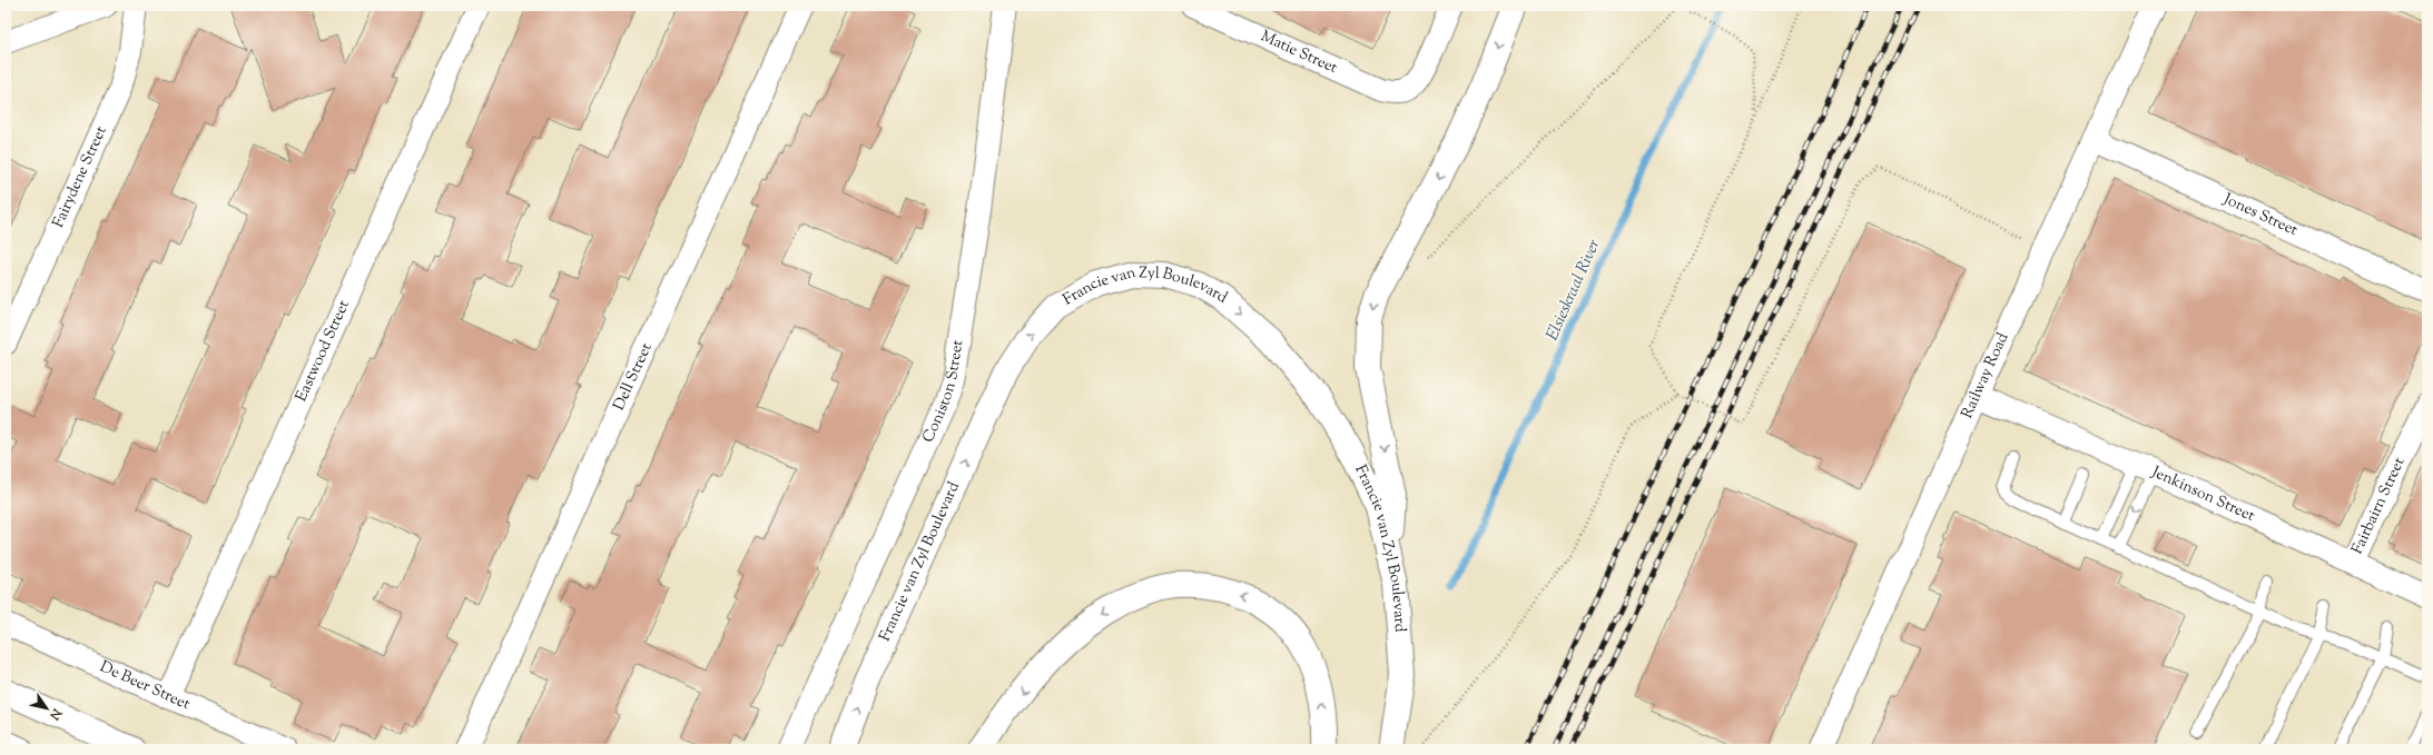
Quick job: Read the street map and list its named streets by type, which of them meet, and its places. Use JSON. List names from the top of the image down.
{
  "streets": {
    "main road": ["Francie van Zyl Boulevard"],
    "street": [
      "Matie Street",
      "Fairydene Street",
      "Jones Street",
      "Eastwood Street",
      "Railway Road",
      "Dell Street",
      "Coniston Street",
      "Jenkinson Street",
      "Fairbairn Street",
      "De Beer Street"
    ]
  },
  "crossings": [
    ["Jones Street", "Railway Road"],
    ["Eastwood Street", "De Beer Street"],
    ["Railway Road", "Jenkinson Street"],
    ["Jenkinson Street", "Fairbairn Street"]
  ],
  "water": ["Elsieskraal River"],
  "north": "bottom right"
}
